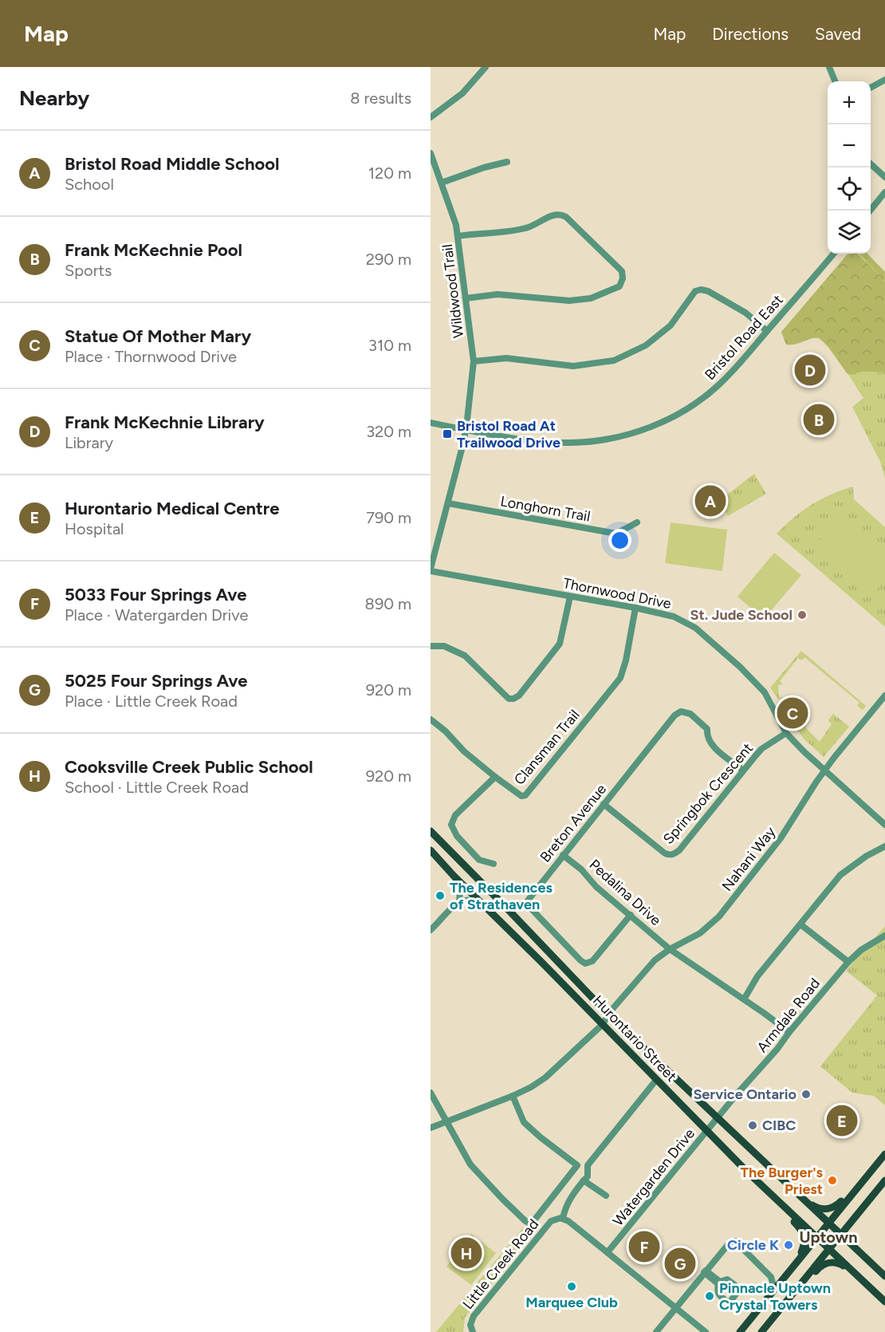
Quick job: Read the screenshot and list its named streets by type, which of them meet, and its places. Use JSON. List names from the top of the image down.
{
  "streets": {
    "main road": ["Hurontario Street"],
    "street": [
      "Wildwood Trail",
      "Bristol Road East",
      "Longhorn Trail",
      "Thornwood Drive",
      "Clansman Trail",
      "Springbok Crescent",
      "Breton Avenue",
      "Nahani Way",
      "Pedalina Drive",
      "Armdale Road",
      "Watergarden Drive",
      "Little Creek Road"
    ]
  },
  "crossings": [
    ["Wildwood Trail", "Bristol Road East"],
    ["Wildwood Trail", "Longhorn Trail"],
    ["Wildwood Trail", "Thornwood Drive"],
    ["Thornwood Drive", "Clansman Trail"],
    ["Thornwood Drive", "Springbok Crescent"],
    ["Thornwood Drive", "Nahani Way"],
    ["Springbok Crescent", "Breton Avenue"],
    ["Breton Avenue", "Pedalina Drive"],
    ["Nahani Way", "Pedalina Drive"],
    ["Nahani Way", "Hurontario Street"],
    ["Pedalina Drive", "Armdale Road"],
    ["Armdale Road", "Hurontario Street"],
    ["Armdale Road", "Watergarden Drive"],
    ["Hurontario Street", "Watergarden Drive"]
  ],
  "districts": ["Uptown"],
  "places": {
    "transit": ["Bristol Road At Trailwood Drive"],
    "other": [
      "St. Jude School",
      "The Residences of Strathaven",
      "Service Ontario",
      "CIBC",
      "The Burger's Priest",
      "Circle K",
      "Marquee Club",
      "Pinnacle Uptown Crystal Towers"
    ]
  },
  "page": {
    "header": "Map",
    "nav": ["Map", "Directions", "Saved"],
    "heading": ["Nearby", "8 results"],
    "map_buttons": ["+", "−"],
    "list": [
      {
        "mark": "A",
        "name": "Bristol Road Middle School",
        "note": "School",
        "value": "120 m"
      },
      {
        "mark": "B",
        "name": "Frank McKechnie Pool",
        "note": "Sports",
        "value": "290 m"
      },
      {
        "mark": "C",
        "name": "Statue Of Mother Mary",
        "note": "Place · Thornwood Drive",
        "value": "310 m"
      },
      {
        "mark": "D",
        "name": "Frank McKechnie Library",
        "note": "Library",
        "value": "320 m"
      },
      {
        "mark": "E",
        "name": "Hurontario Medical Centre",
        "note": "Hospital",
        "value": "790 m"
      },
      {
        "mark": "F",
        "name": "5033 Four Springs Ave",
        "note": "Place · Watergarden Drive",
        "value": "890 m"
      },
      {
        "mark": "G",
        "name": "5025 Four Springs Ave",
        "note": "Place · Little Creek Road",
        "value": "920 m"
      },
      {
        "mark": "H",
        "name": "Cooksville Creek Public School",
        "note": "School · Little Creek Road",
        "value": "920 m"
      }
    ],
    "pins": [
      "D",
      "B",
      "A",
      "C",
      "E",
      "F",
      "H",
      "G"
    ]
  }
}
